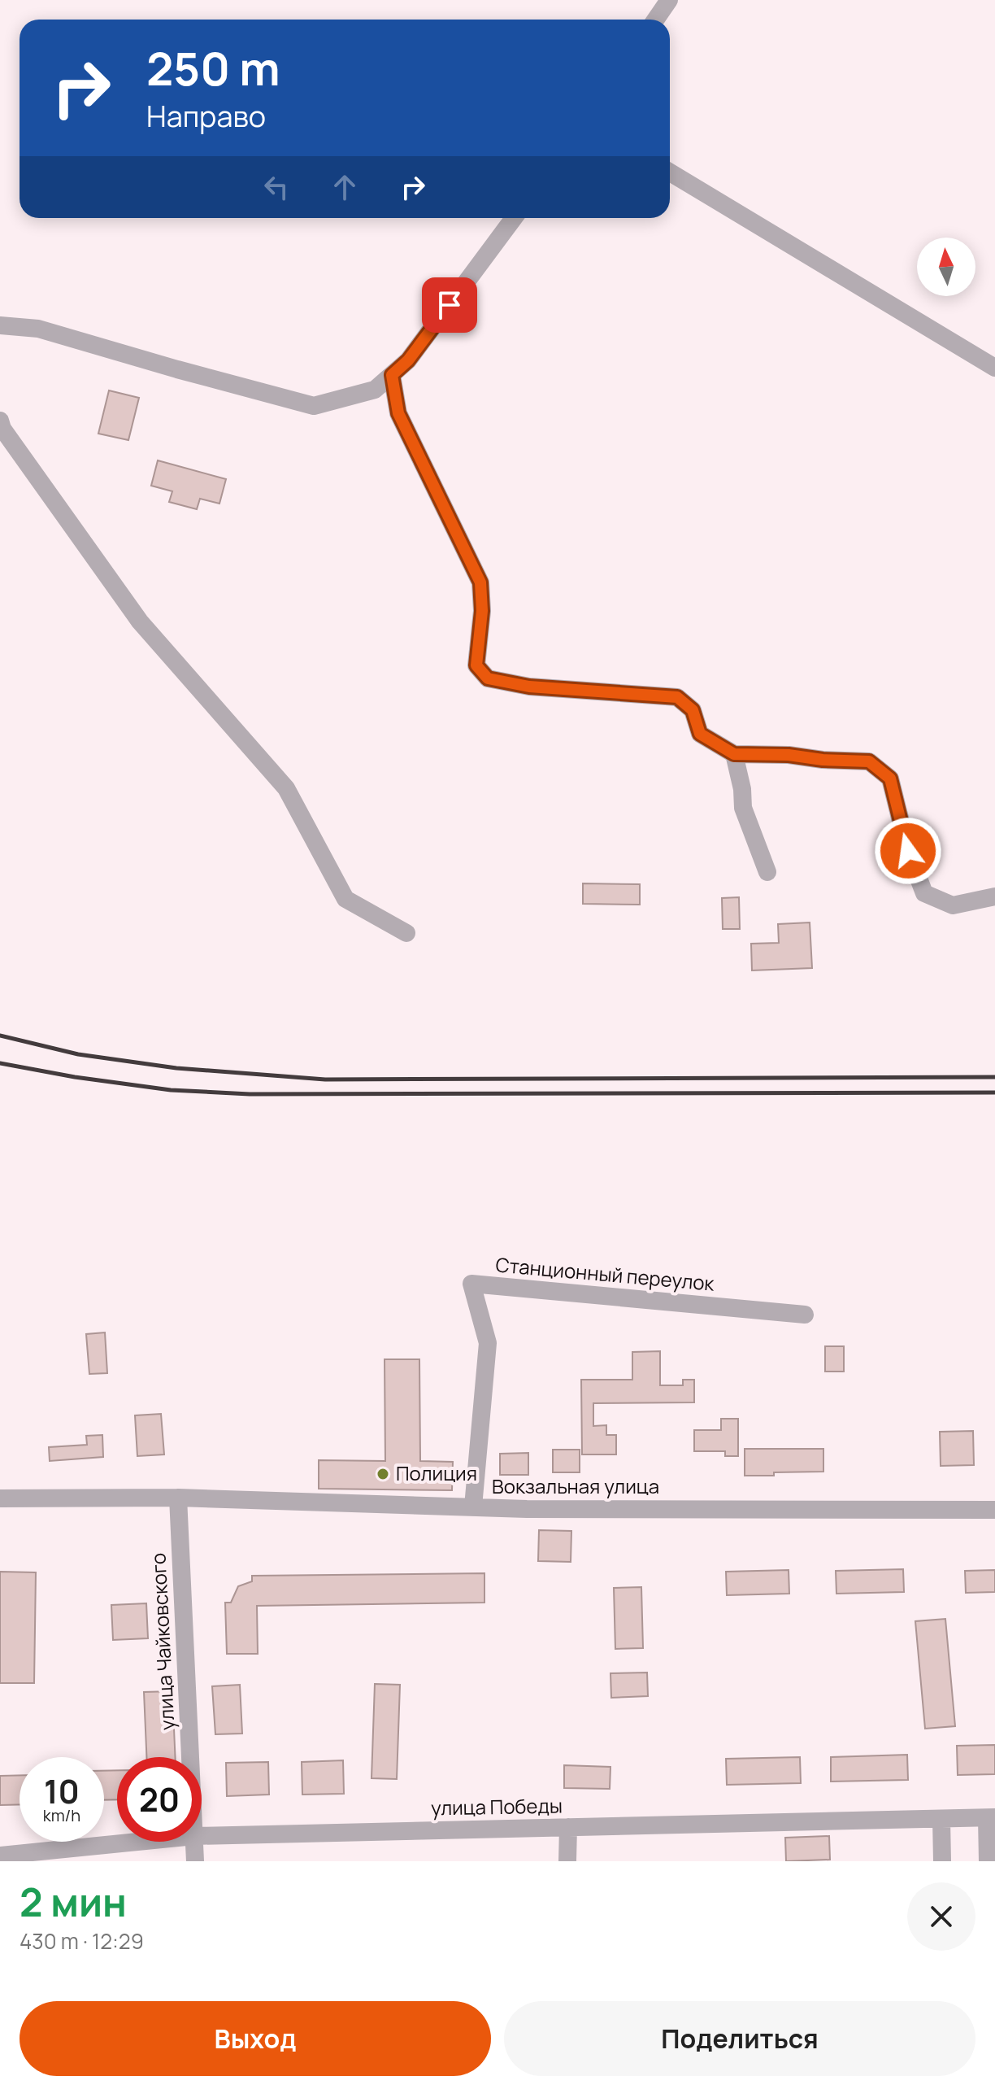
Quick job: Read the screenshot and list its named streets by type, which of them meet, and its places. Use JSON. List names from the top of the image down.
{
  "streets": {
    "street": [
      "Станционный переулок",
      "Вокзальная улица",
      "улица Чайковского",
      "улица Победы"
    ]
  },
  "crossings": [
    ["Станционный переулок", "Вокзальная улица"],
    ["Вокзальная улица", "улица Чайковского"]
  ],
  "places": ["Полиция"],
  "north": "top",
  "page": {
    "turn": ["250 m", "Направо"],
    "speed": "10 km/h",
    "limit": "20",
    "heading": ["2 мин", "430 m · 12:29"],
    "buttons": ["Выход", "Поделиться"]
  }
}
